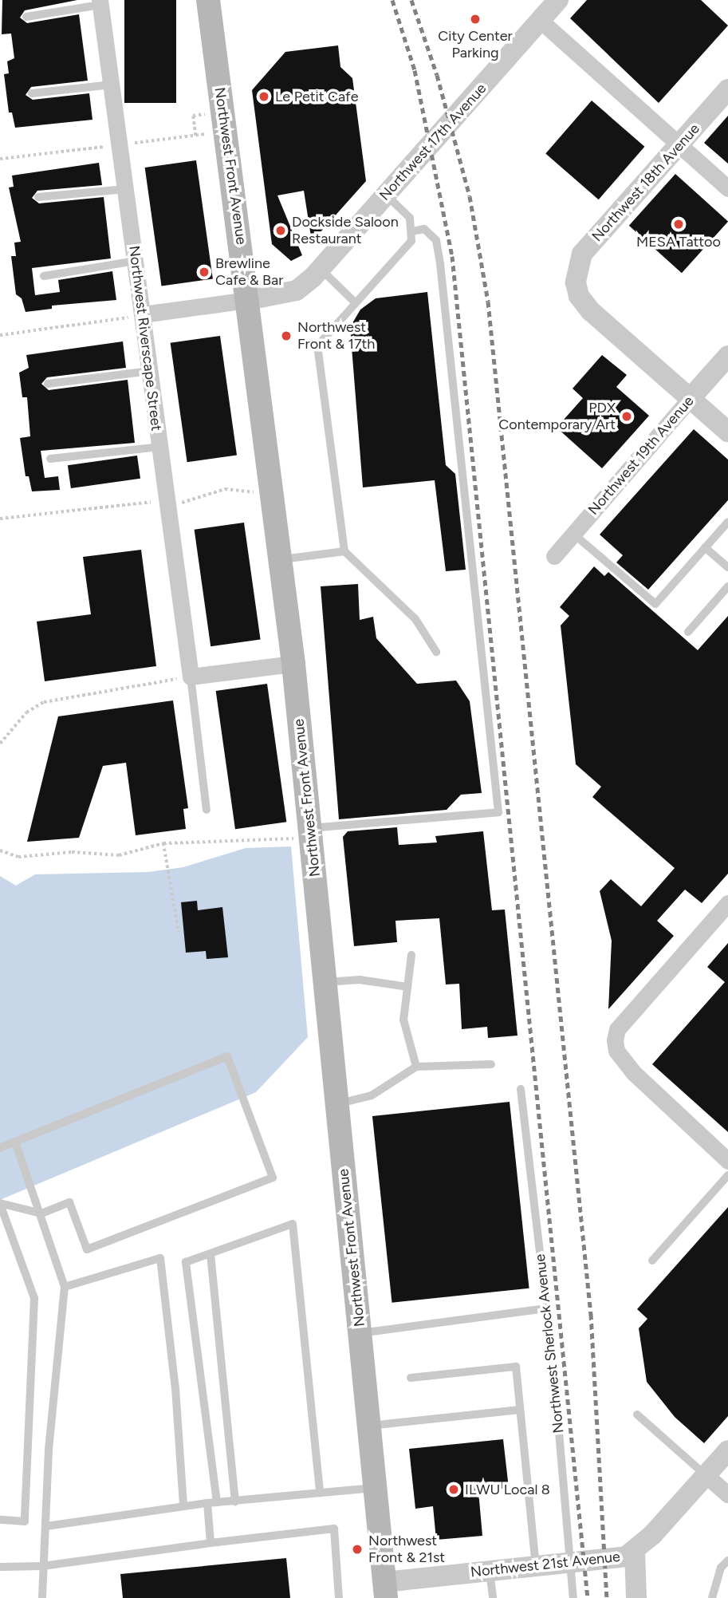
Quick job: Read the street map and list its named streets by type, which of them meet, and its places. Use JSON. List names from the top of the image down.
{
  "streets": {
    "main road": ["Northwest Front Avenue"],
    "street": [
      "Northwest 17th Avenue",
      "Northwest 18th Avenue",
      "Northwest Riverscape Street",
      "Northwest 19th Avenue",
      "Northwest 21st Avenue"
    ],
    "lane": ["Northwest Sherlock Avenue"]
  },
  "crossings": [
    ["Northwest 17th Avenue", "Northwest Front Avenue"],
    ["Northwest 17th Avenue", "Northwest Riverscape Street"],
    ["Northwest Front Avenue", "Northwest 21st Avenue"],
    ["Northwest 18th Avenue", "Northwest 19th Avenue"],
    ["Northwest Sherlock Avenue", "Northwest 21st Avenue"]
  ],
  "places": [
    "City Center Parking",
    "Le Petit Cafe",
    "MESA Tattoo",
    "Dockside Saloon Restaurant",
    "Brewline Cafe & Bar",
    "Northwest Front & 17th",
    "PDX Contemporary Art",
    "ILWU Local 8",
    "Northwest Front & 21st"
  ]
}
